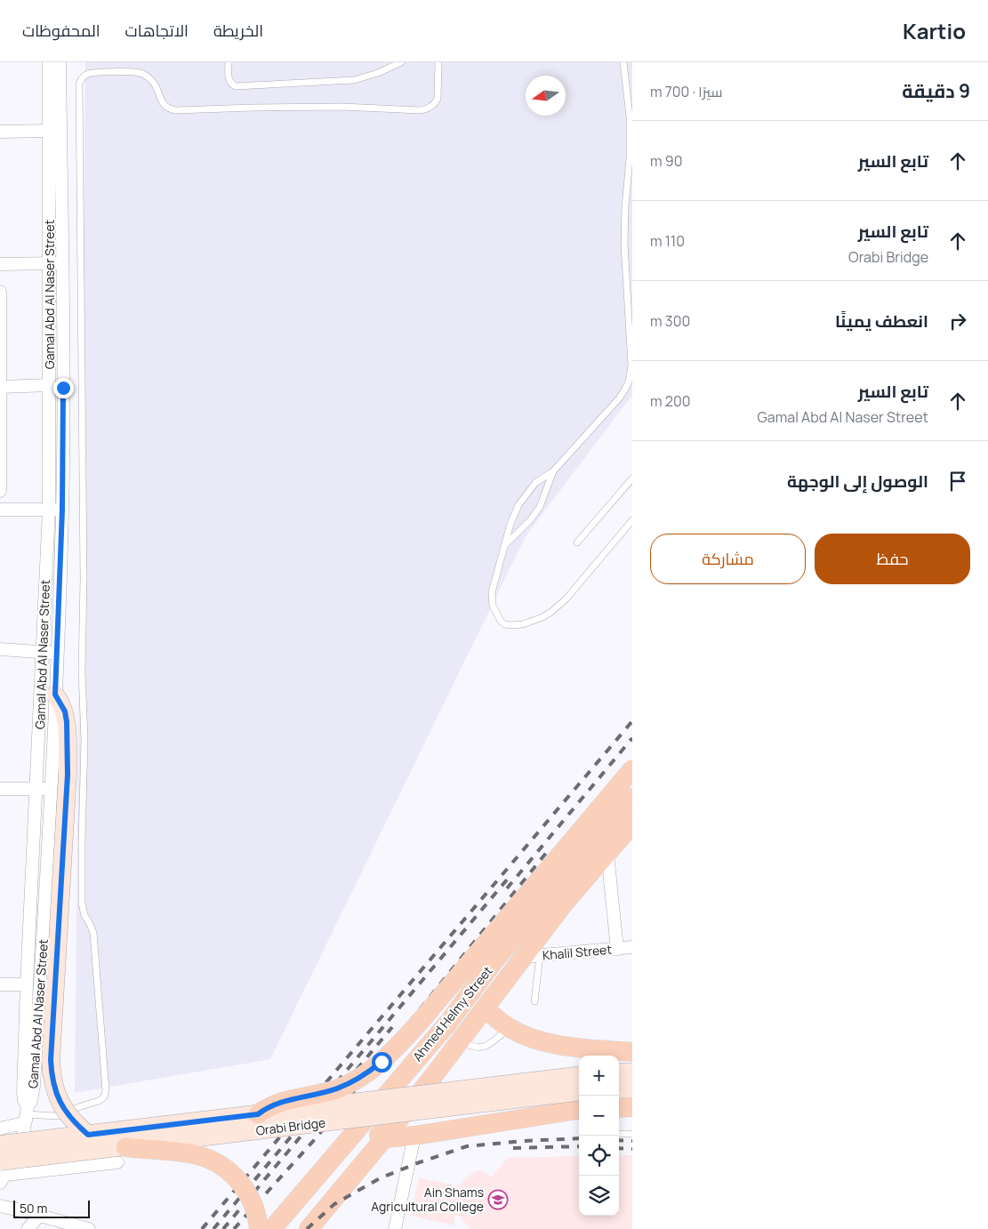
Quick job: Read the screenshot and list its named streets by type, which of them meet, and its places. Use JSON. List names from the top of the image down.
{
  "streets": {
    "main road": ["Ahmed Helmy Street", "Orabi Bridge"],
    "street": ["Gamal Abd Al Naser Street", "Khalil Street"]
  },
  "crossings": [
    ["Khalil Street", "Ahmed Helmy Street"]
  ],
  "places": {
    "school or university": ["Ain Shams Agricultural College"]
  },
  "scale_bar": "50 m",
  "north": "left",
  "page": {
    "header": "Kartio",
    "nav": ["الخريطة", "الاتجاهات", "المحفوظات"],
    "heading": ["9 دقيقة", "سيرًا · 700 m"],
    "list": [
      ["تابع السير", "90 m"],
      ["تابع السير", "Orabi Bridge", "110 m"],
      ["انعطف يمينًا", "300 m"],
      ["تابع السير", "Gamal Abd Al Naser Street", "200 m"],
      "الوصول إلى الوجهة"
    ],
    "buttons": ["حفظ", "مشاركة"],
    "map_buttons": ["+", "−"],
    "scale": "50 m"
  }
}
